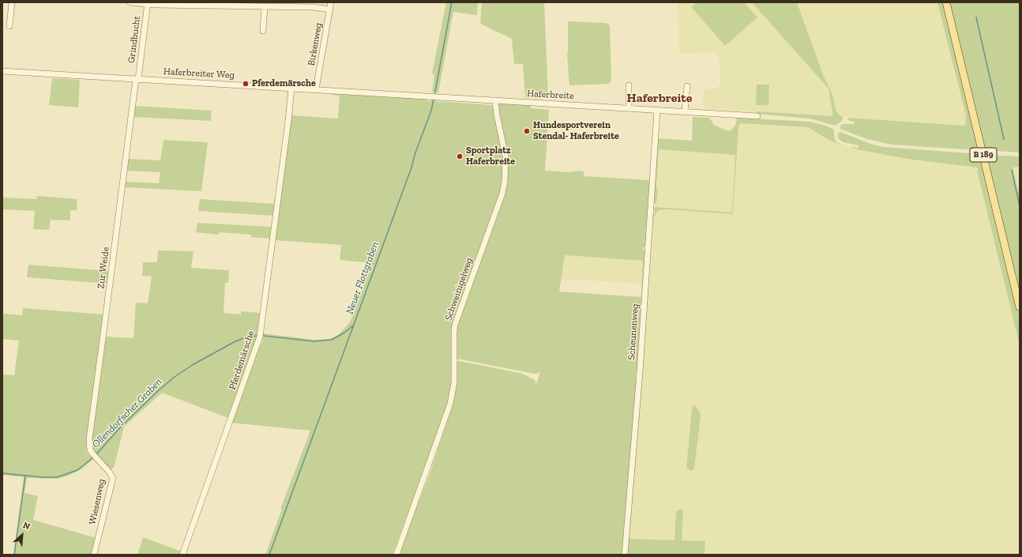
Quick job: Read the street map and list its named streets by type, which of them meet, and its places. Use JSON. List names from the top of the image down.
{
  "streets": {
    "main road": ["B 189"],
    "street": [
      "Grindbucht",
      "Birkenweg",
      "Haferbreiter Weg",
      "Haferbreite",
      "Zur Weide",
      "Schweinigelweg",
      "Scheunenweg",
      "Pferdemärsche",
      "Wiesenweg"
    ]
  },
  "crossings": [
    ["Grindbucht", "Haferbreiter Weg"],
    ["Grindbucht", "Zur Weide"],
    ["Birkenweg", "Haferbreiter Weg"],
    ["Haferbreiter Weg", "Haferbreite"],
    ["Haferbreiter Weg", "Zur Weide"],
    ["Haferbreiter Weg", "Pferdemärsche"],
    ["Haferbreite", "Schweinigelweg"],
    ["Haferbreite", "Scheunenweg"],
    ["Zur Weide", "Wiesenweg"]
  ],
  "districts": ["Haferbreite"],
  "water": ["Neuer Flottgraben", "Ollendorfscher Graben"],
  "places": ["Pferdemärsche", "Hundesportverein Stendal- Haferbreite", "Sportplatz Haferbreite"],
  "north": "top right"
}
